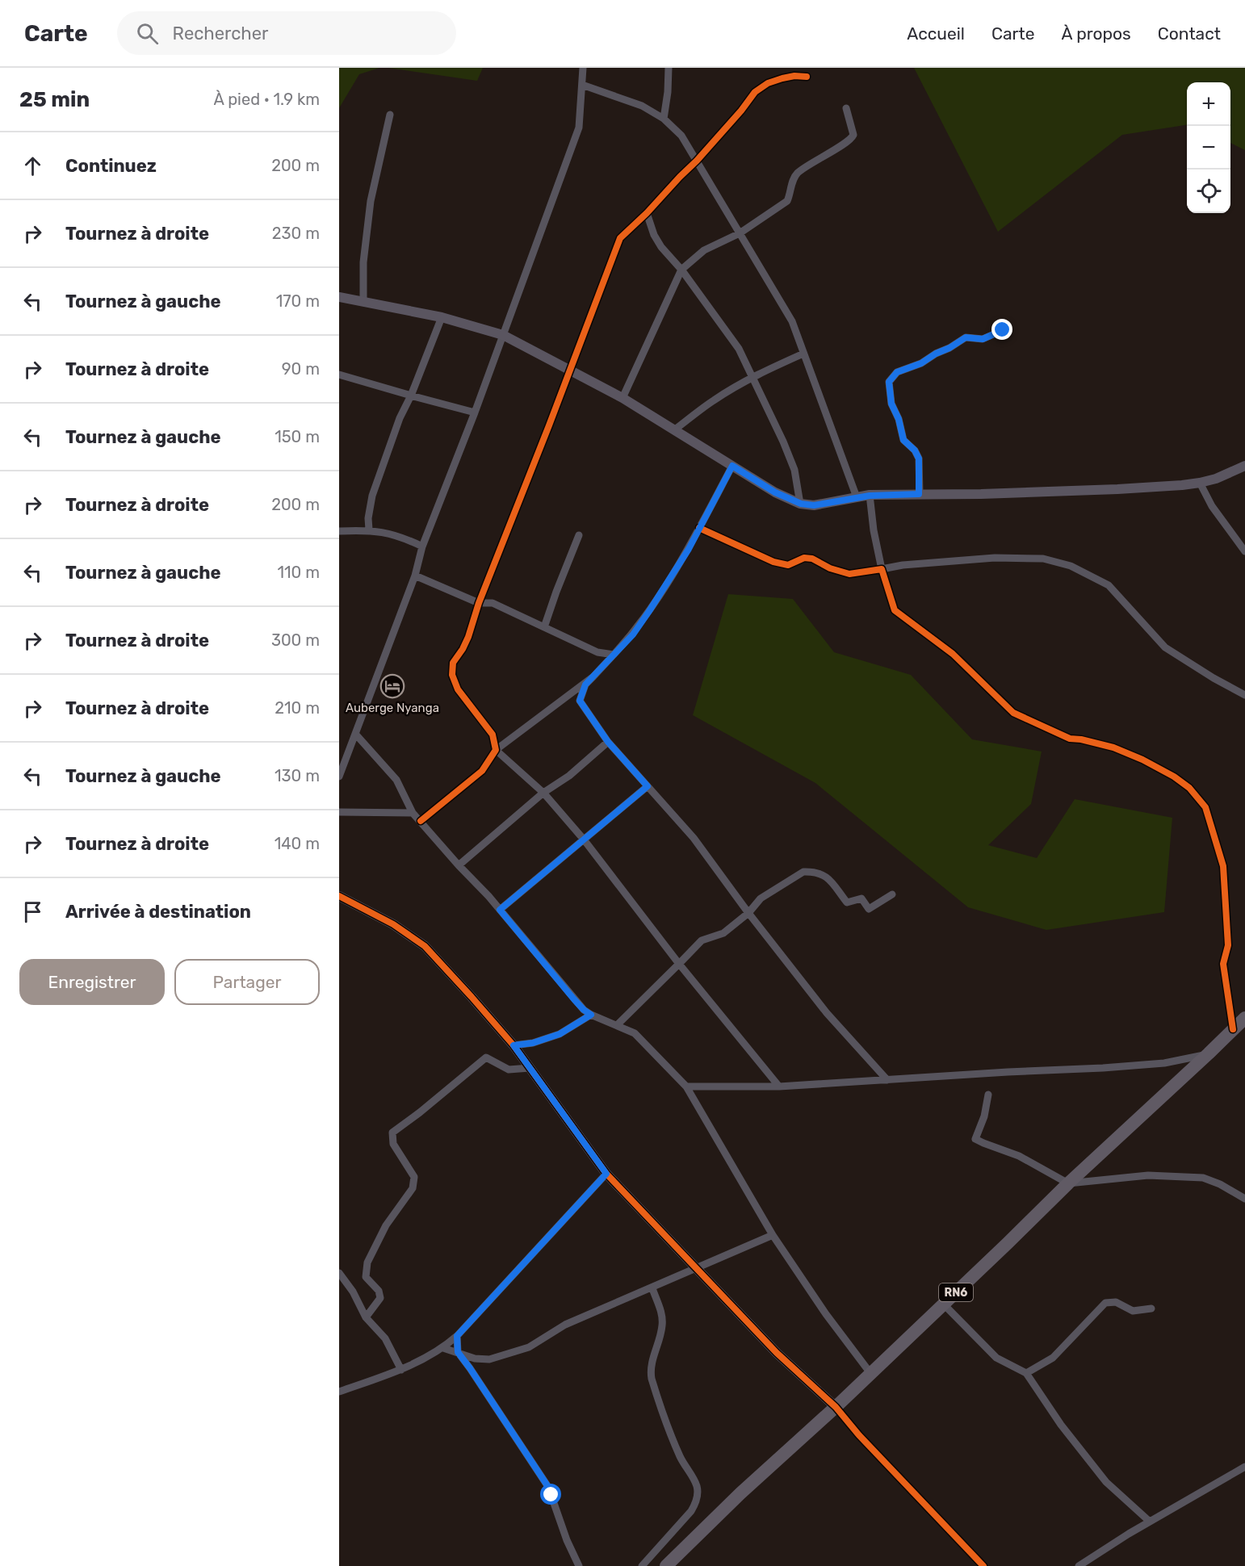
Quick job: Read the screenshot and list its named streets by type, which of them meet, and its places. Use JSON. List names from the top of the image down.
{
  "streets": {
    "highway": ["RN6"]
  },
  "places": {
    "hotel": ["Auberge Nyanga"]
  },
  "page": {
    "header": "Carte",
    "search": "Rechercher",
    "nav": [
      "Accueil",
      "Carte",
      "À propos",
      "Contact"
    ],
    "heading": ["25 min", "À pied · 1.9 km"],
    "map_buttons": ["+", "−"],
    "list": [
      ["Continuez", "200 m"],
      ["Tournez à droite", "230 m"],
      ["Tournez à gauche", "170 m"],
      ["Tournez à droite", "90 m"],
      ["Tournez à gauche", "150 m"],
      ["Tournez à droite", "200 m"],
      ["Tournez à gauche", "110 m"],
      ["Tournez à droite", "300 m"],
      ["Tournez à droite", "210 m"],
      ["Tournez à gauche", "130 m"],
      ["Tournez à droite", "140 m"],
      "Arrivée à destination"
    ],
    "buttons": ["Enregistrer", "Partager"]
  }
}
